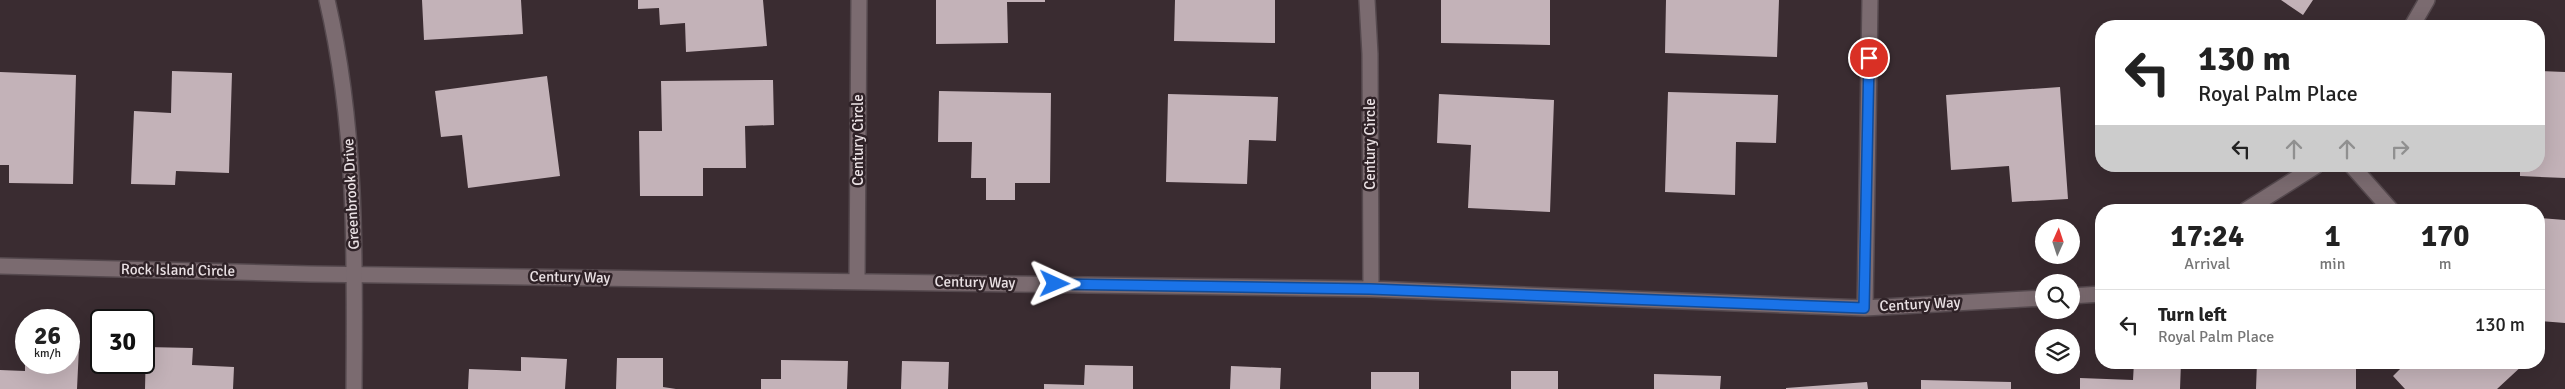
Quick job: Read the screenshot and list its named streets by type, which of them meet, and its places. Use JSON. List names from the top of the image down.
{
  "streets": {
    "street": [
      "Century Circle",
      "Greenbrook Drive",
      "Rock Island Circle",
      "Century Way"
    ]
  },
  "crossings": [
    ["Century Circle", "Century Way"],
    ["Greenbrook Drive", "Rock Island Circle"],
    ["Greenbrook Drive", "Century Way"],
    ["Rock Island Circle", "Century Way"]
  ],
  "north": "top",
  "page": {
    "turn": ["130 m", "Royal Palm Place"],
    "eta": [
      "17:24",
      "Arrival",
      "1",
      "min",
      "170",
      "m"
    ],
    "list": [
      {
        "name": "Turn left",
        "note": "Royal Palm Place",
        "value": "130 m"
      }
    ],
    "speed": "26 km/h",
    "limit": "30"
  }
}
